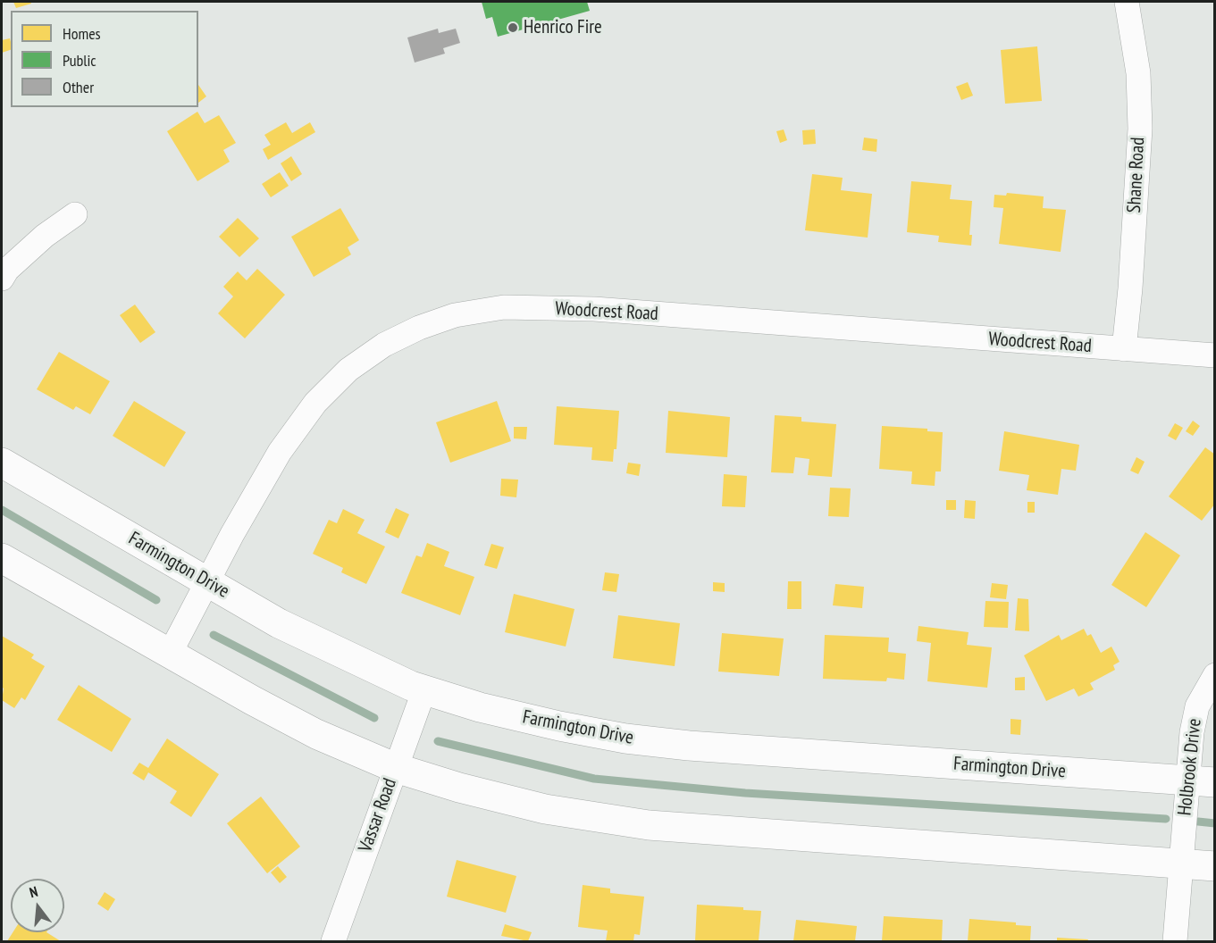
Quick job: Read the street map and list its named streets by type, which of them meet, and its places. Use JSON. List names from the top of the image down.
{
  "streets": {
    "street": [
      "Shane Road",
      "Woodcrest Road",
      "Farmington Drive",
      "Holbrook Drive",
      "Vassar Road"
    ]
  },
  "crossings": [
    ["Shane Road", "Woodcrest Road"],
    ["Woodcrest Road", "Farmington Drive"],
    ["Farmington Drive", "Holbrook Drive"],
    ["Farmington Drive", "Vassar Road"]
  ],
  "places": ["Henrico Fire"],
  "legend": ["Homes", "Public", "Other"],
  "north": "top"
}
